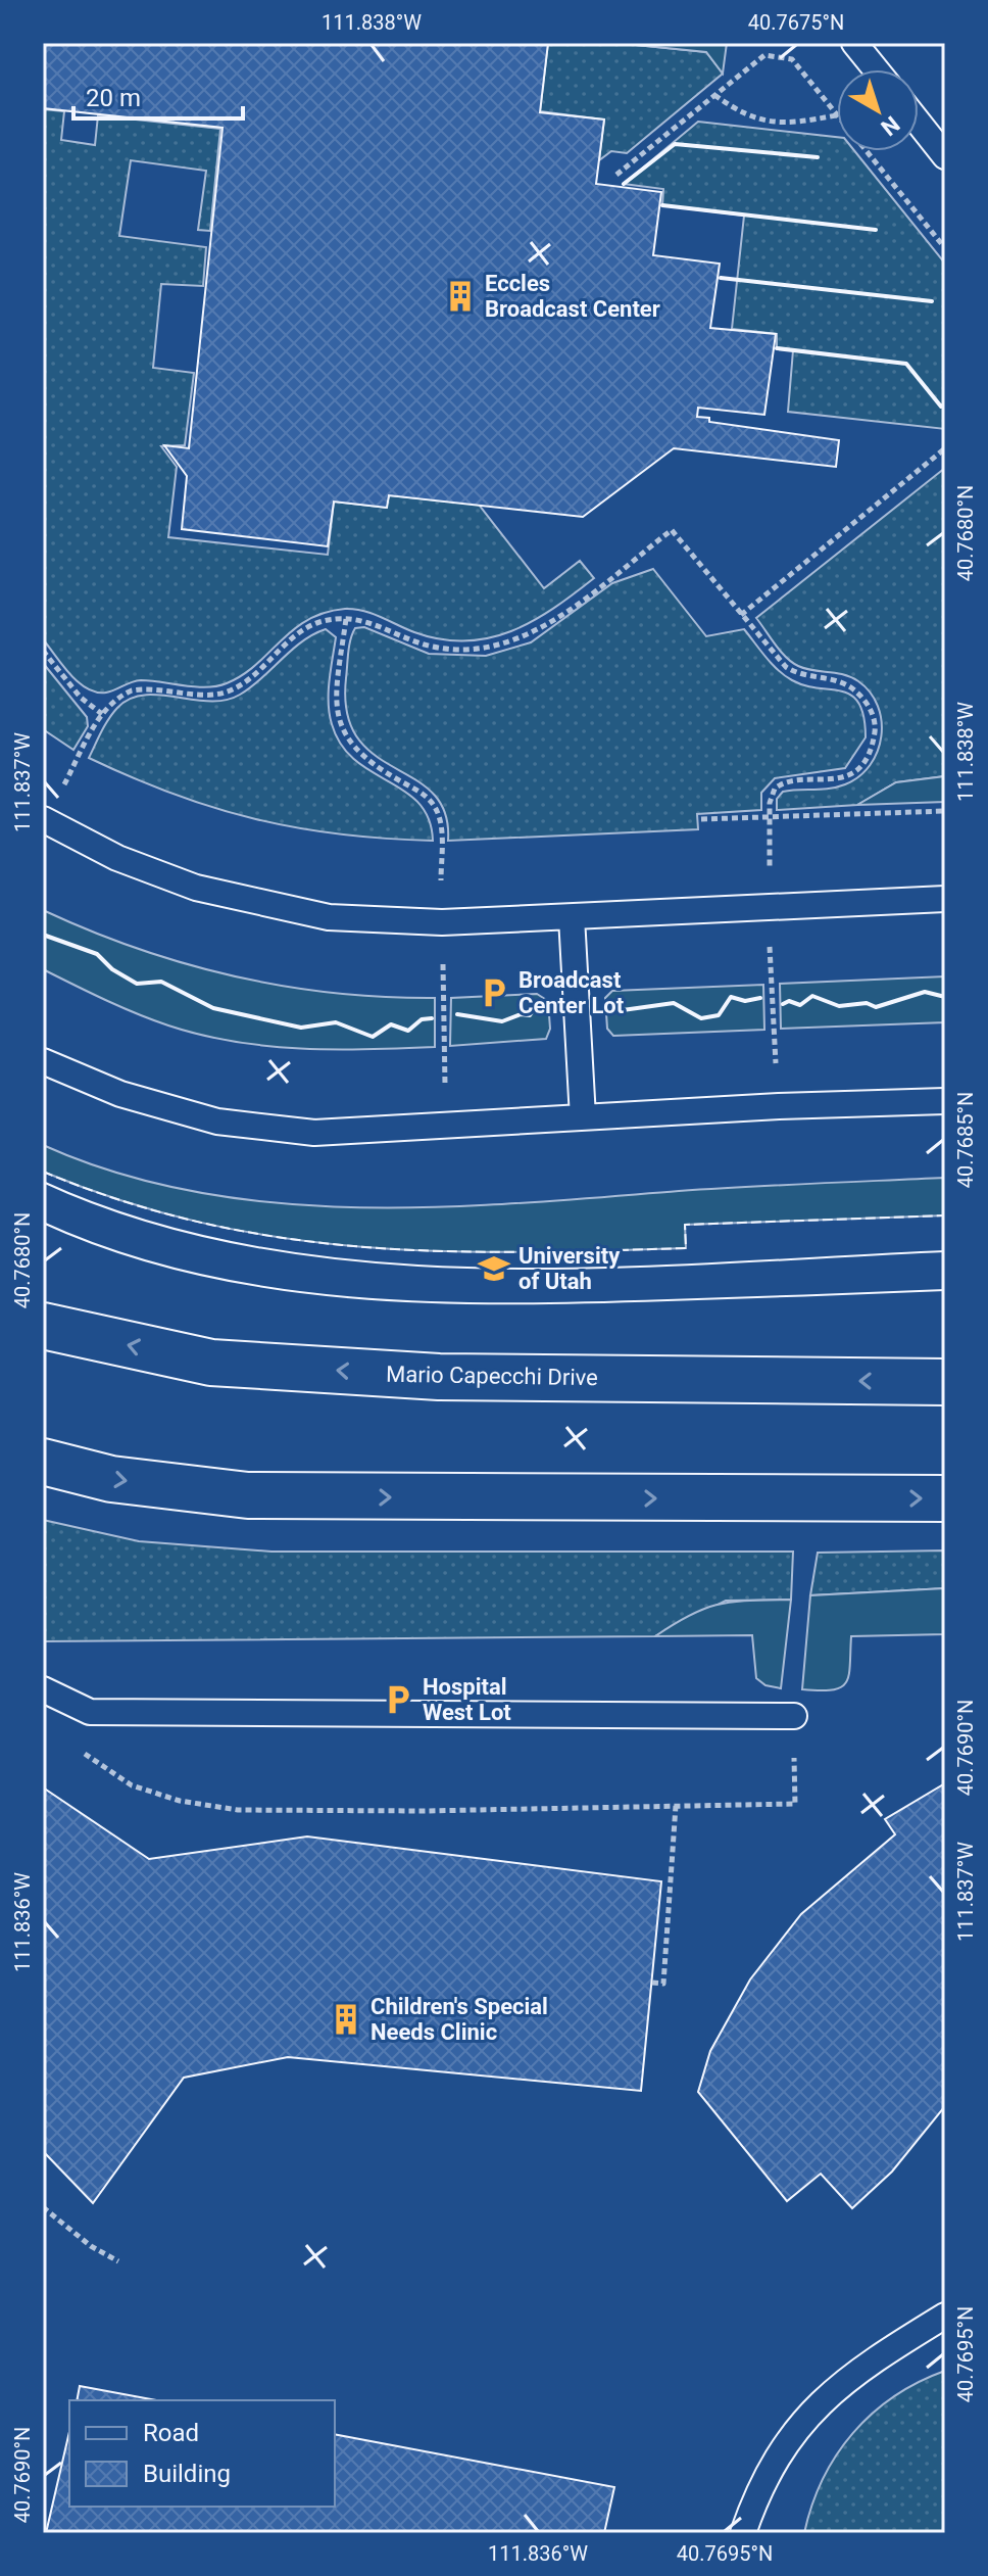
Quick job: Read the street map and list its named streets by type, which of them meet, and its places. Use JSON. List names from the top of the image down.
{
  "streets": {
    "main road": ["Mario Capecchi Drive"]
  },
  "places": {
    "building": ["Eccles Broadcast Center", "Children's Special Needs Clinic"],
    "parking": ["Broadcast Center Lot", "Hospital West Lot"],
    "school or university": ["University of Utah"]
  },
  "legend": ["Road", "Building"],
  "scale_bar": "20 m",
  "north": "bottom right",
  "coordinates": [
    "111.838°W",
    "40.7675°N",
    "40.7680°N",
    "111.837°W",
    "40.7685°N",
    "40.7690°N",
    "111.836°W",
    "40.7695°N"
  ]
}
